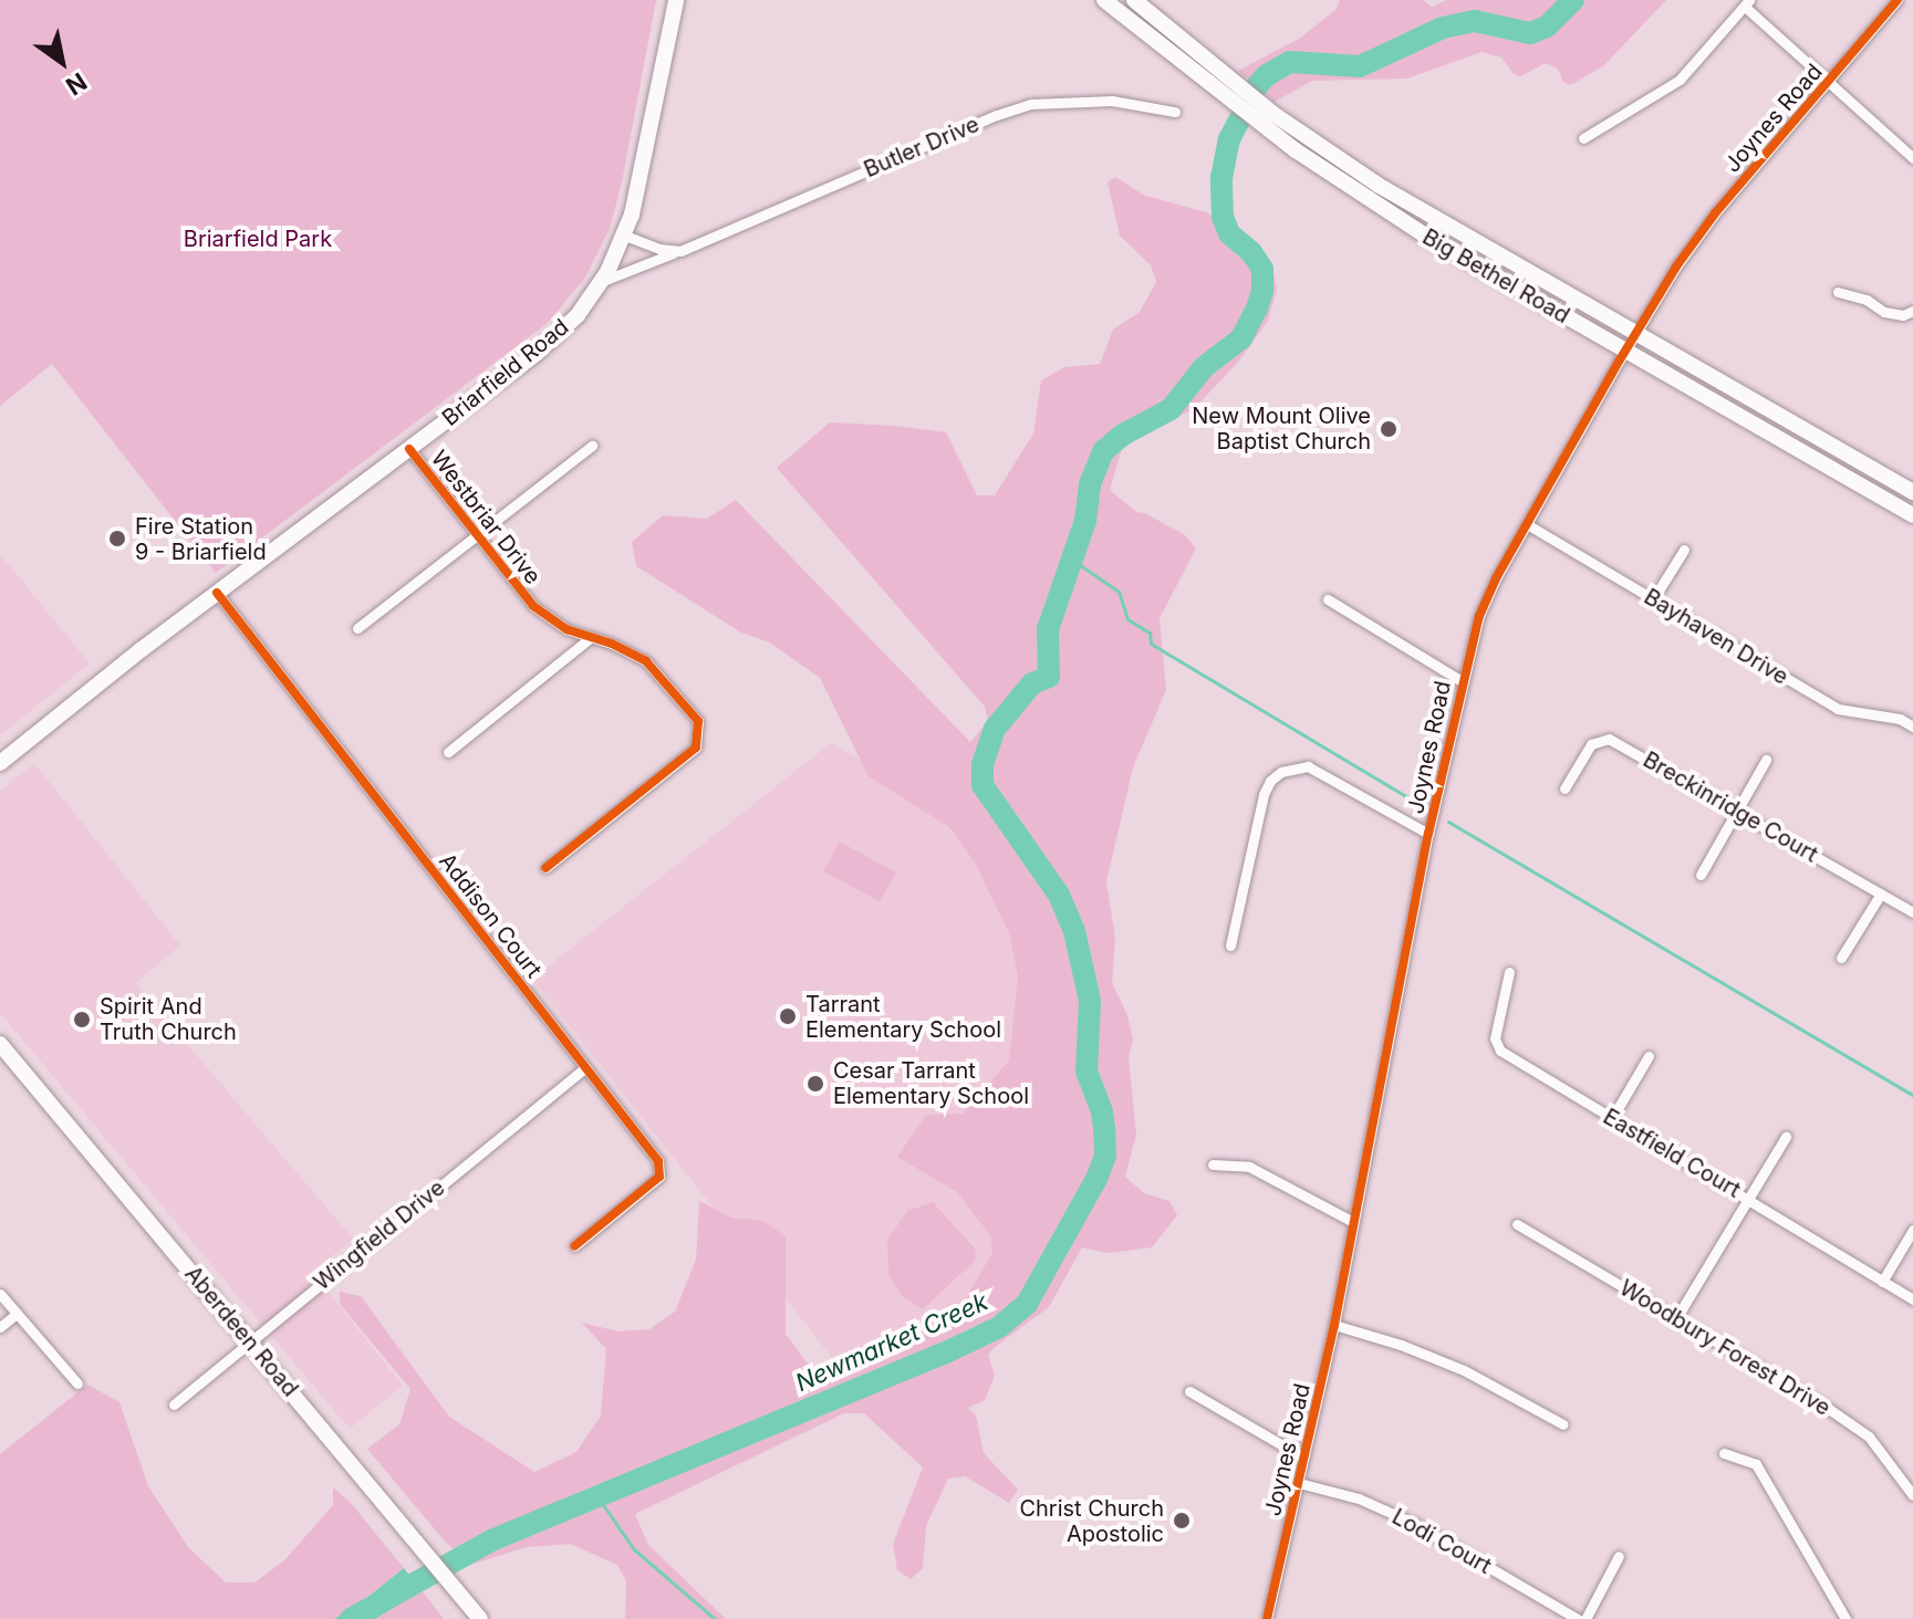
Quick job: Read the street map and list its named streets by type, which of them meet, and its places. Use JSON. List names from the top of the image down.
{
  "streets": {
    "main road": ["Big Bethel Road", "Briarfield Road", "Aberdeen Road"],
    "street": [
      "Joynes Road",
      "Butler Drive",
      "Westbriar Drive",
      "Bayhaven Drive",
      "Breckinridge Court",
      "Addison Court",
      "Eastfield Court",
      "Wingfield Drive",
      "Woodbury Forest Drive",
      "Lodi Court"
    ]
  },
  "crossings": [
    ["Joynes Road", "Big Bethel Road"],
    ["Joynes Road", "Bayhaven Drive"],
    ["Joynes Road", "Lodi Court"],
    ["Butler Drive", "Briarfield Road"],
    ["Briarfield Road", "Westbriar Drive"],
    ["Briarfield Road", "Addison Court"],
    ["Addison Court", "Wingfield Drive"],
    ["Wingfield Drive", "Aberdeen Road"]
  ],
  "water": ["Newmarket Creek"],
  "parks": ["Briarfield Park"],
  "places": [
    "New Mount Olive Baptist Church",
    "Fire Station 9 - Briarfield",
    "Tarrant Elementary School",
    "Spirit And Truth Church",
    "Cesar Tarrant Elementary School",
    "Christ Church Apostolic"
  ],
  "north": "bottom right"
}
